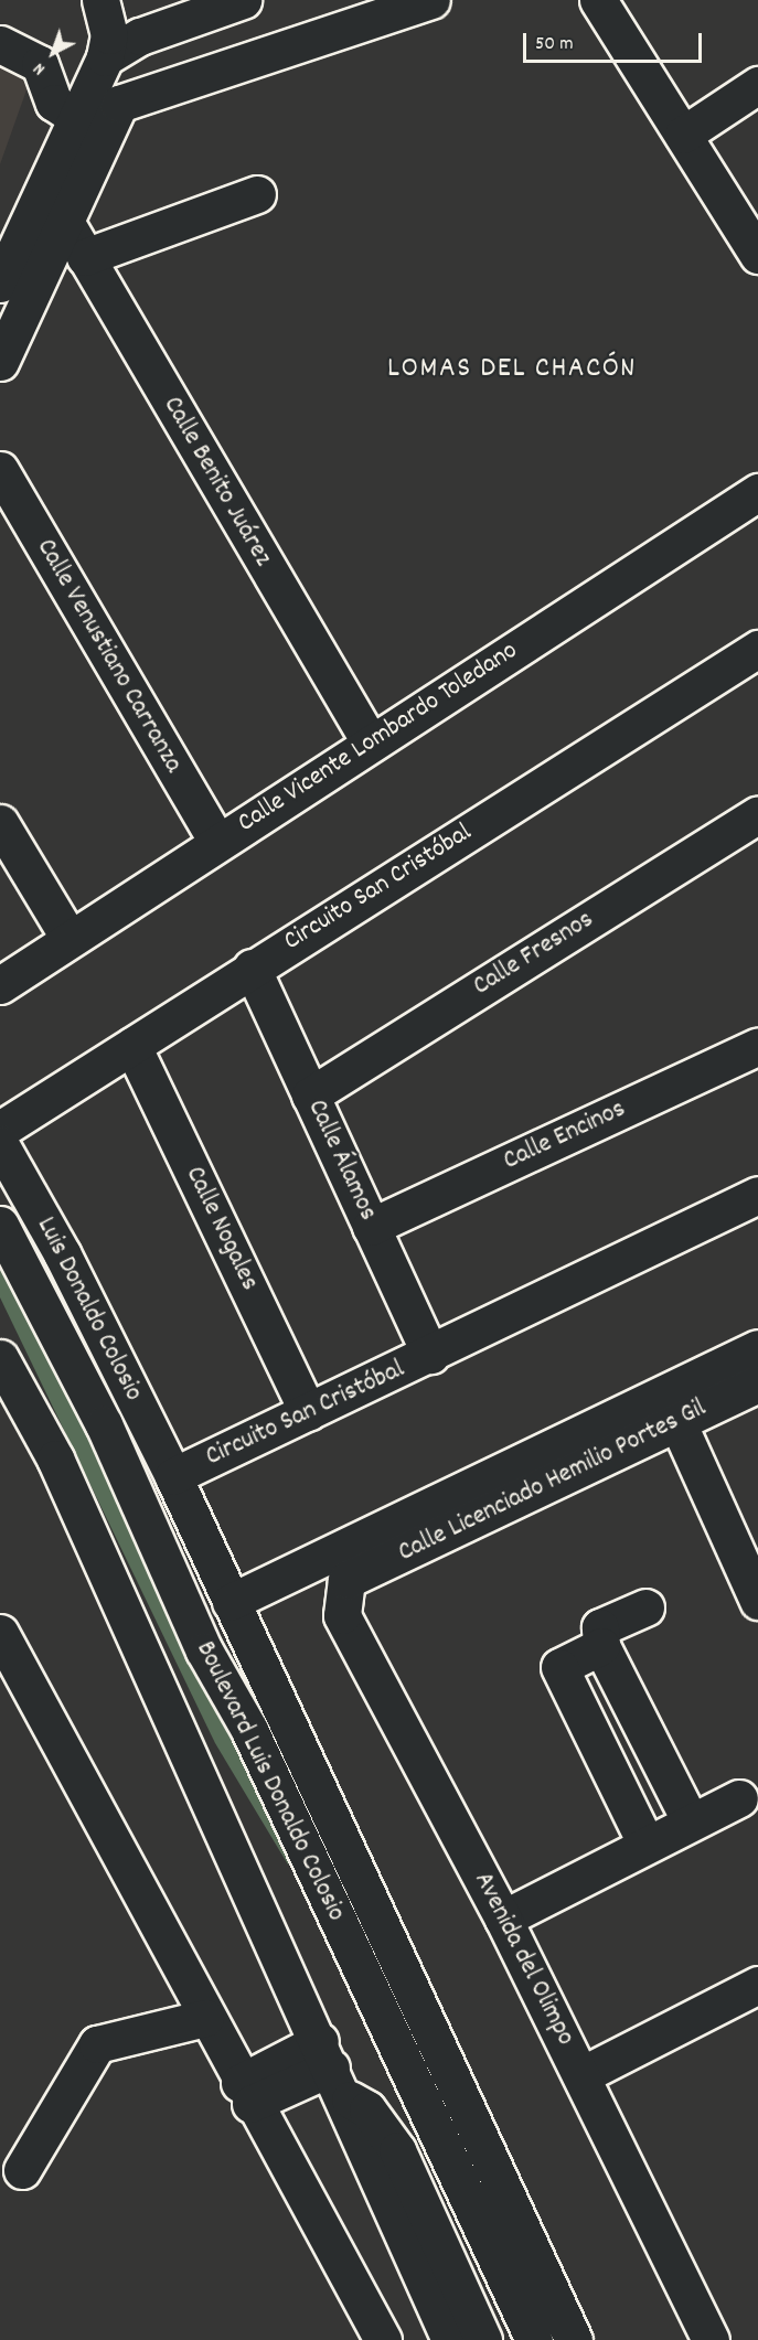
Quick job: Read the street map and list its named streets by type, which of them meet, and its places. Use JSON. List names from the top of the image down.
{
  "streets": {
    "street": [
      "Calle Benito Juárez",
      "Calle Venustiano Carranza",
      "Calle Vicente Lombardo Toledano",
      "Circuito San Cristóbal",
      "Calle Fresnos",
      "Calle Encinos",
      "Calle Álamos",
      "Calle Nogales",
      "Luis Donaldo Colosio",
      "Calle Licenciado Hemilio Portes Gil",
      "Boulevard Luis Donaldo Colosio",
      "Avenida del Olimpo"
    ]
  },
  "crossings": [
    ["Calle Benito Juárez", "Calle Vicente Lombardo Toledano"],
    ["Calle Venustiano Carranza", "Calle Vicente Lombardo Toledano"],
    ["Circuito San Cristóbal", "Calle Álamos"],
    ["Circuito San Cristóbal", "Calle Nogales"],
    ["Circuito San Cristóbal", "Luis Donaldo Colosio"],
    ["Calle Fresnos", "Calle Álamos"],
    ["Calle Encinos", "Calle Álamos"],
    ["Calle Licenciado Hemilio Portes Gil", "Avenida del Olimpo"]
  ],
  "districts": ["LOMAS DEL CHACÓN"],
  "scale_bar": "50 m",
  "north": "bottom left"
}
